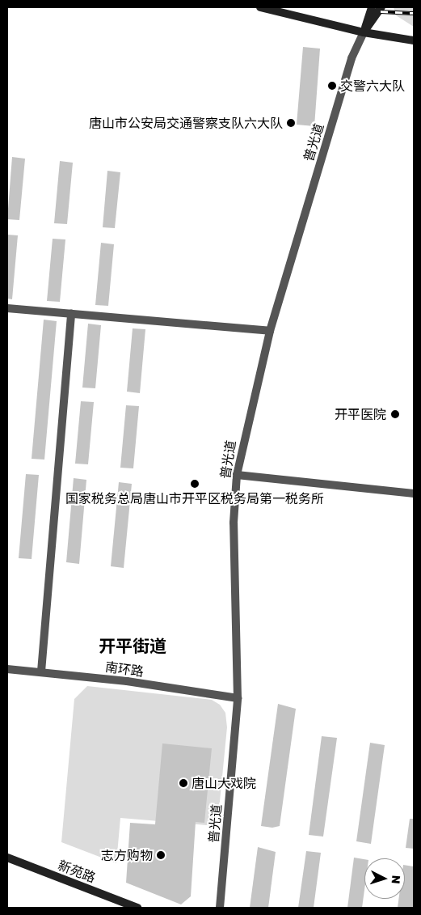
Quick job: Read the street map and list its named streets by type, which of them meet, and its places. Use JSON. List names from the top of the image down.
{
  "streets": {
    "main road": ["普光道", "新苑路"],
    "street": ["南环路"]
  },
  "crossings": [
    ["普光道", "南环路"]
  ],
  "districts": ["开平街道"],
  "places": [
    "交警六大队",
    "唐山市公安局交通警察支队六大队",
    "开平医院",
    "国家税务总局唐山市开平区税务局第一税务所",
    "唐山大戏院",
    "志方购物"
  ],
  "north": "right"
}
